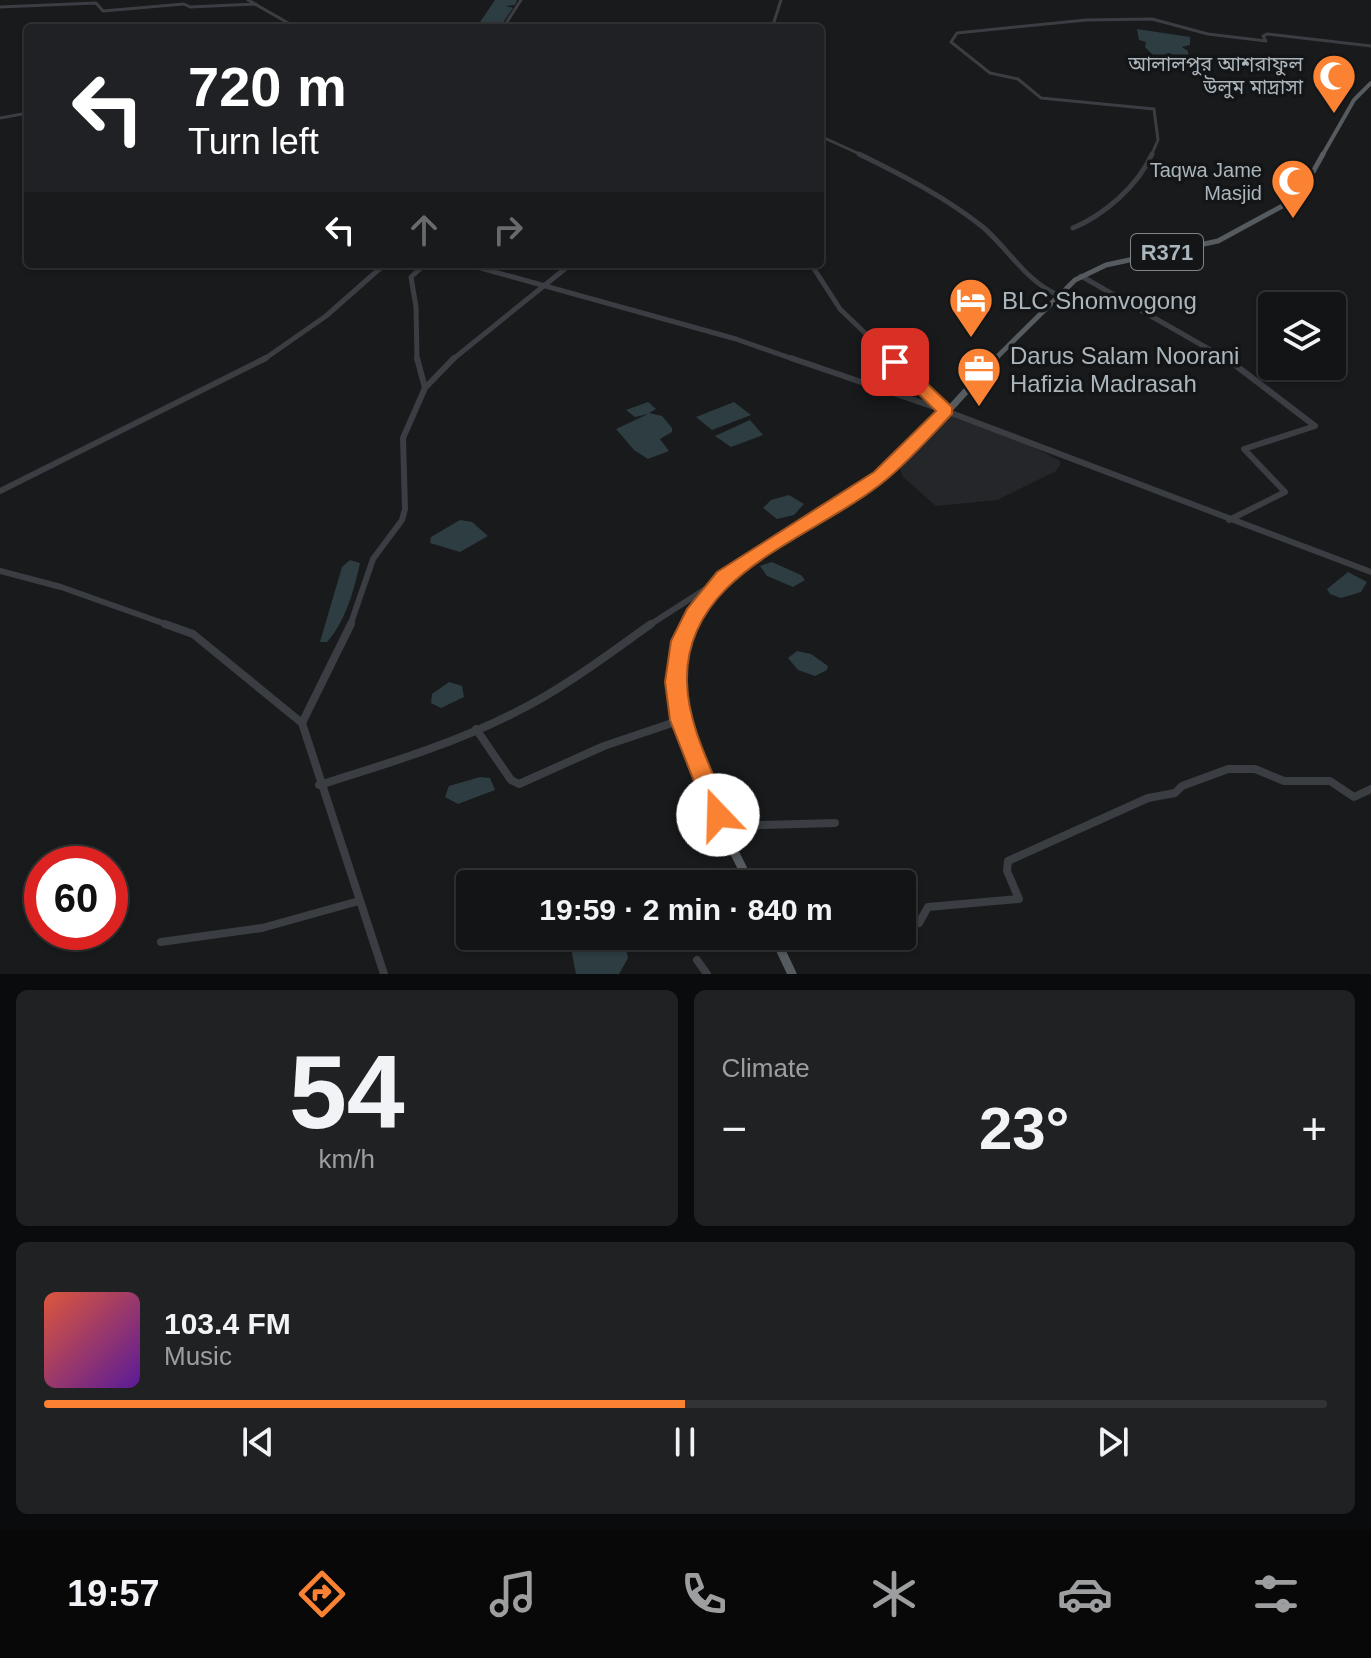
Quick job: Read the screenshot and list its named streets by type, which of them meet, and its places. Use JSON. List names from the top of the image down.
{
  "streets": {
    "main road": ["R371"]
  },
  "places": {
    "mosque": ["আলালপুর আশরাফুল উলুম মাদ্রাসা", "Taqwa Jame Masjid"],
    "hotel": ["BLC Shomvogong"],
    "office": ["Darus Salam Noorani Hafizia Madrasah"]
  },
  "page": {
    "turn": ["720 m", "Turn left"],
    "limit": "60",
    "trip": "19:59 · 2 min · 840 m",
    "tile": [
      ["54", "km/h"],
      "Climate"
    ],
    "heat": ["−", "23°", "+"],
    "song": ["103.4 FM", "Music"],
    "tabs": "19:57"
  }
}
